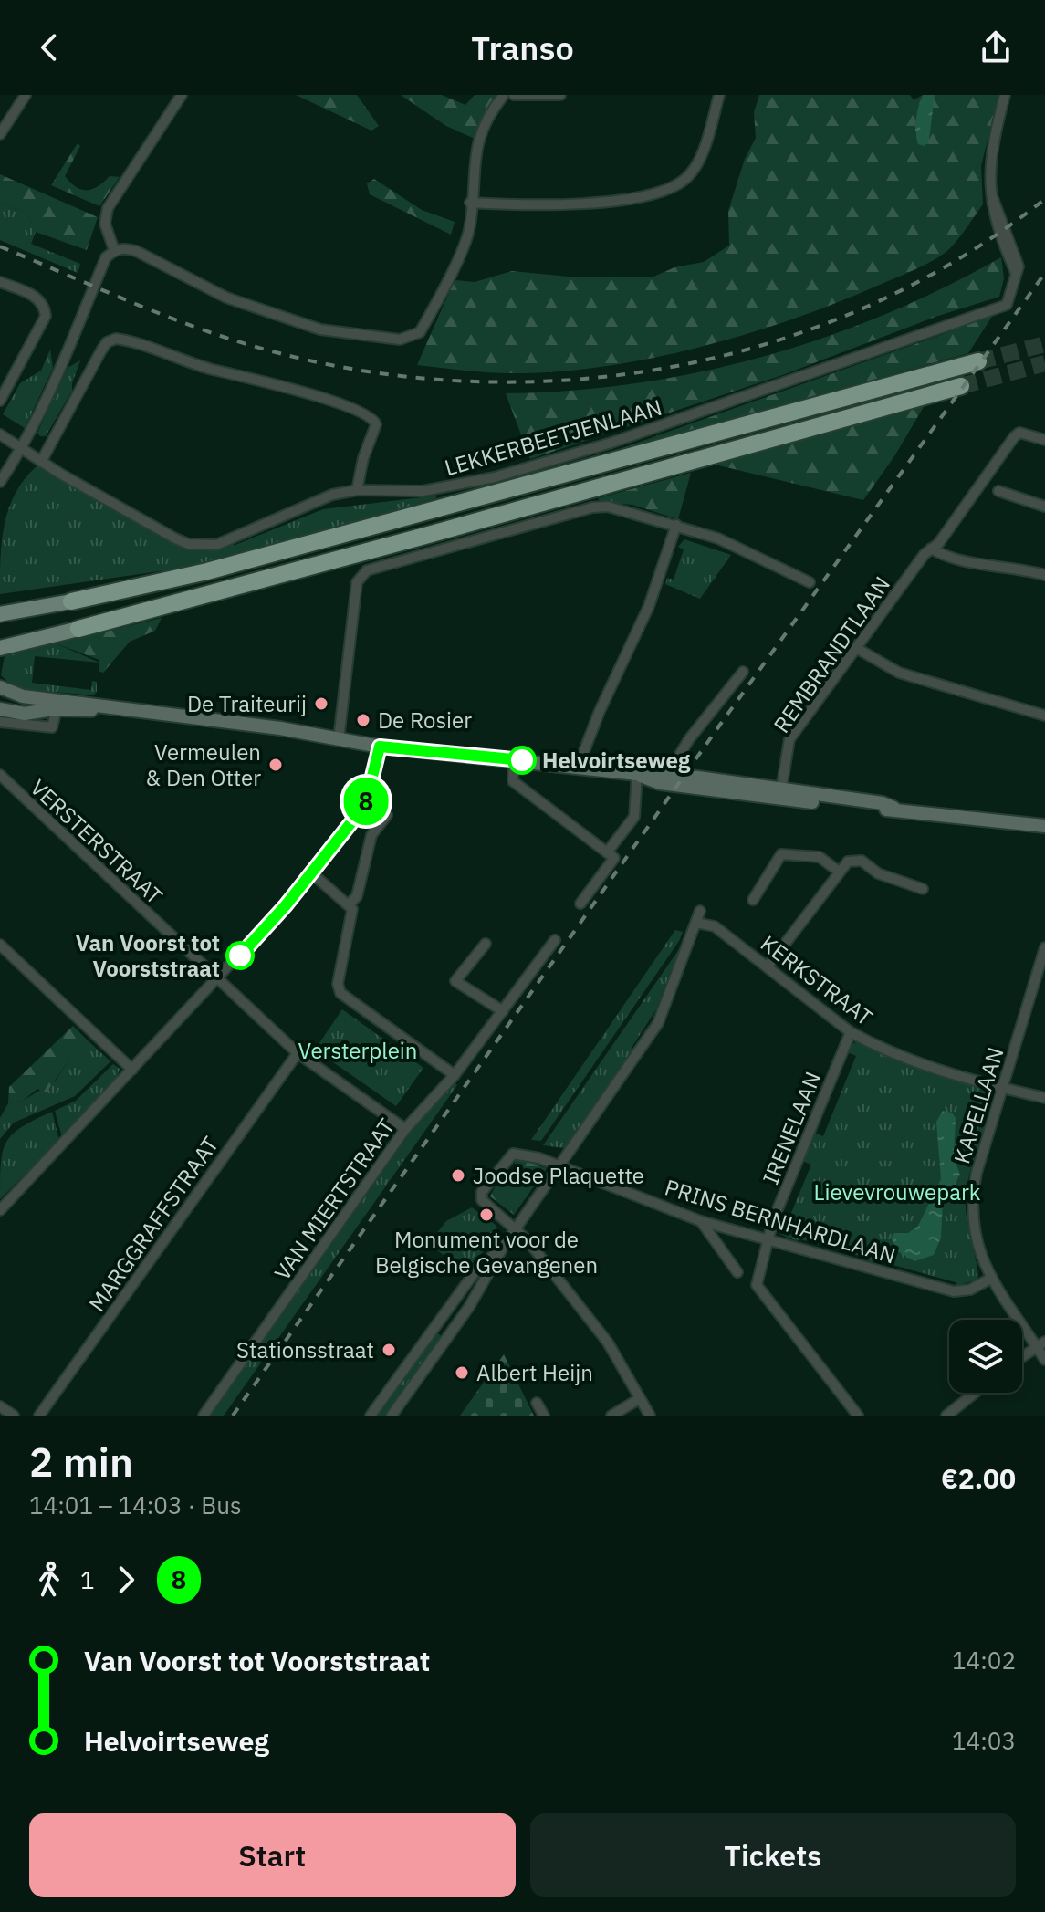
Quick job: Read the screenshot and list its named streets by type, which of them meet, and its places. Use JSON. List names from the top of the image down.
{
  "streets": {
    "street": [
      "LEKKERBEETJENLAAN",
      "REMBRANDTLAAN",
      "VERSTERSTRAAT",
      "KERKSTRAAT",
      "KAPELLAAN",
      "IRENELAAN",
      "VAN MIERTSTRAAT",
      "PRINS BERNHARDLAAN",
      "MARGGRAFFSTRAAT"
    ]
  },
  "crossings": [
    ["VERSTERSTRAAT", "MARGGRAFFSTRAAT"],
    ["KERKSTRAAT", "KAPELLAAN"],
    ["KERKSTRAAT", "IRENELAAN"],
    ["KAPELLAAN", "PRINS BERNHARDLAAN"],
    ["IRENELAAN", "PRINS BERNHARDLAAN"]
  ],
  "parks": ["Versterplein", "Lievevrouwepark"],
  "places": [
    "De Traiteurij",
    "De Rosier",
    "Helvoirtseweg",
    "Vermeulen & Den Otter",
    "Van Voorst tot Voorststraat",
    "Joodse Plaquette",
    "Monument voor de Belgische Gevangenen",
    "Stationsstraat",
    "Albert Heijn"
  ],
  "lines": ["bus line 8"],
  "page": {
    "header": "Transo",
    "on_map": "8",
    "heading": ["2 min", "14:01 – 14:03 · Bus", "€2.00"],
    "legs": ["1", "8"],
    "list": [
      {
        "name": "Van Voorst tot Voorststraat",
        "value": "14:02"
      },
      {
        "name": "Helvoirtseweg",
        "value": "14:03"
      }
    ],
    "buttons": ["Start", "Tickets"]
  }
}
